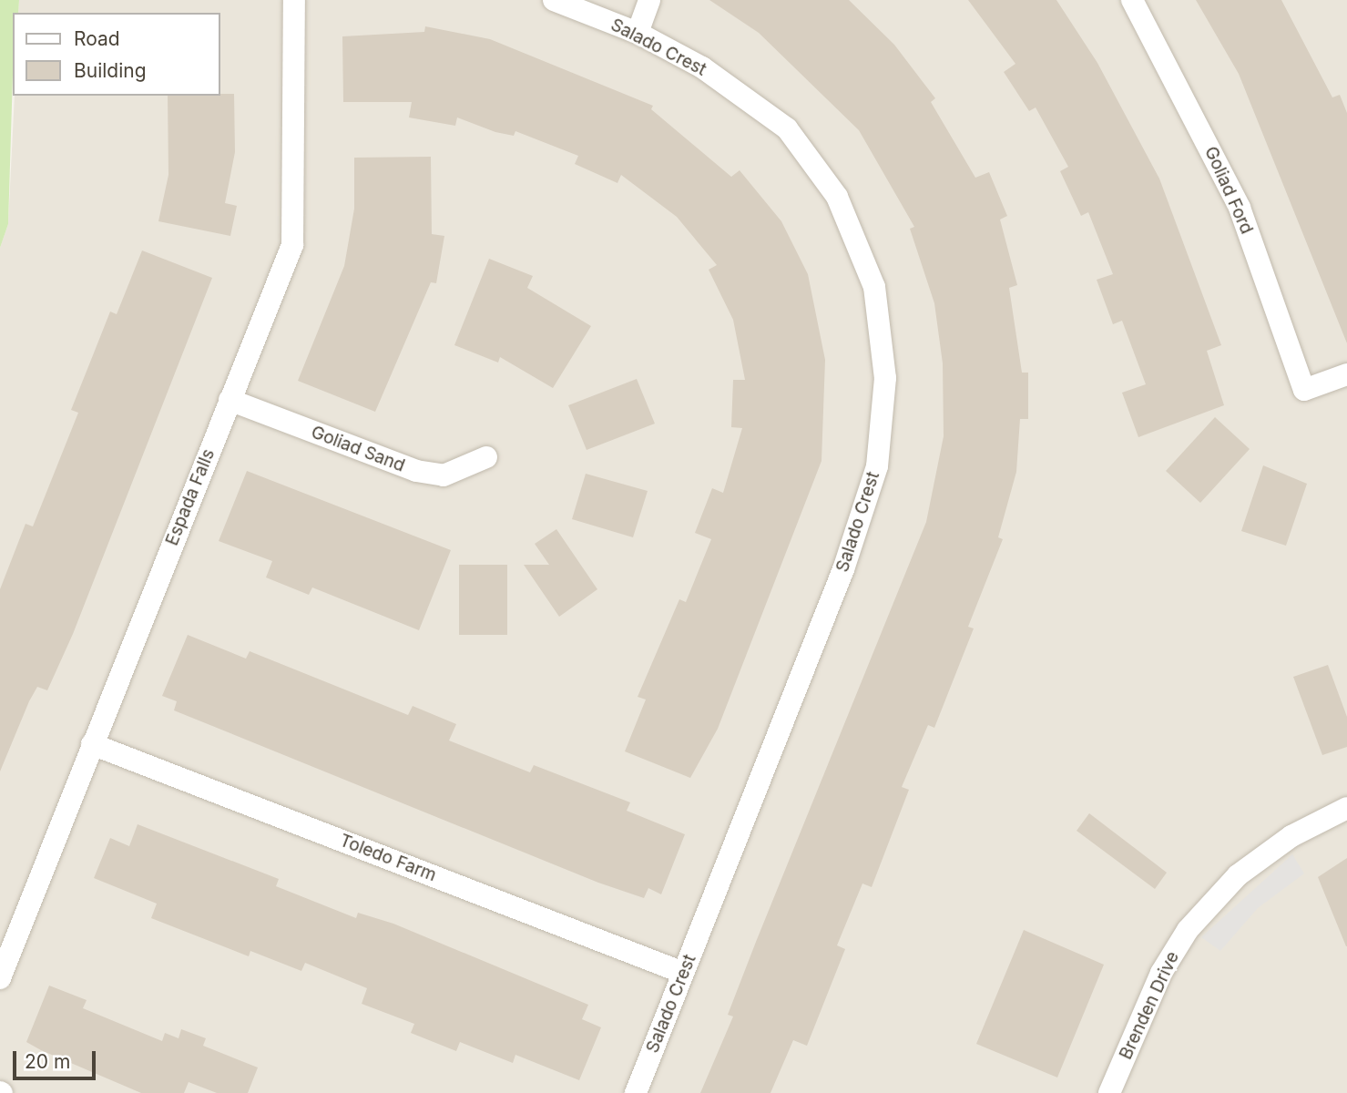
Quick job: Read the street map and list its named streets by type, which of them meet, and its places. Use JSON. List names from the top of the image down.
{
  "streets": {
    "street": [
      "Salado Crest",
      "Goliad Ford",
      "Goliad Sand",
      "Espada Falls",
      "Toledo Farm",
      "Brenden Drive"
    ]
  },
  "crossings": [
    ["Salado Crest", "Toledo Farm"],
    ["Goliad Sand", "Espada Falls"],
    ["Espada Falls", "Toledo Farm"]
  ],
  "legend": ["Road", "Building"],
  "scale_bar": "20 m"
}
